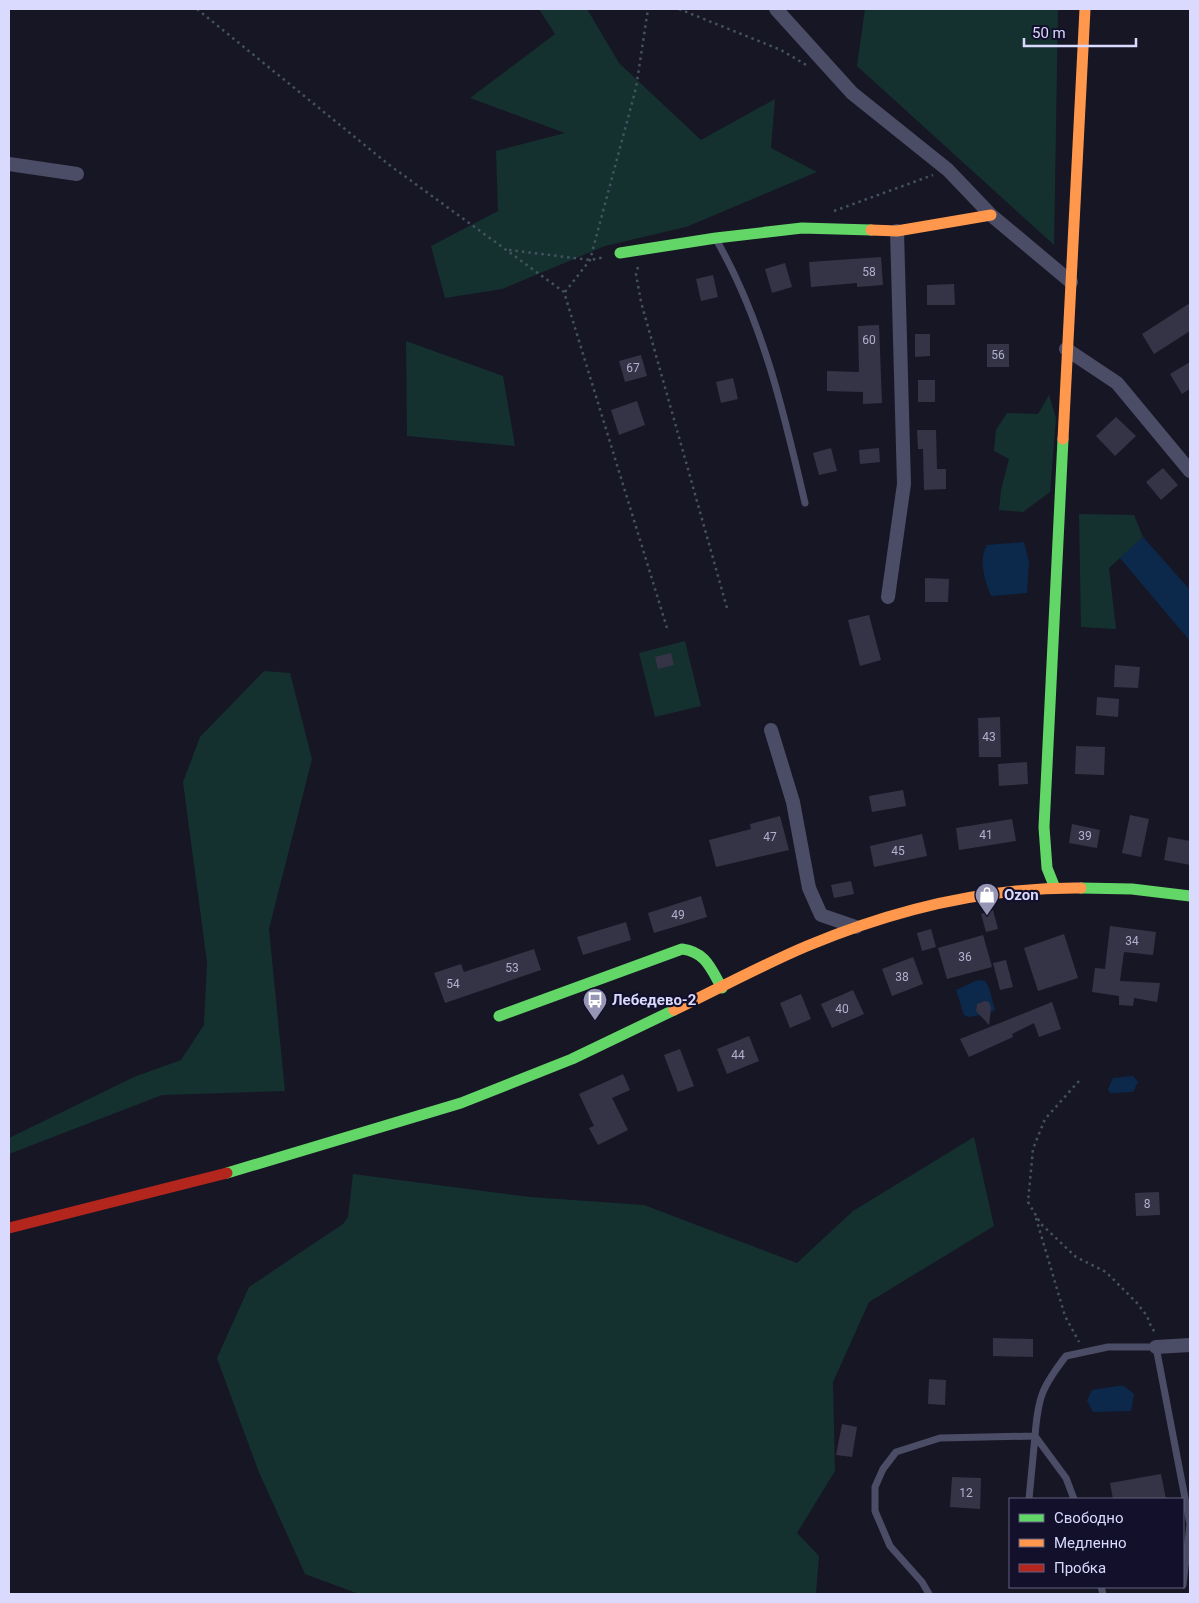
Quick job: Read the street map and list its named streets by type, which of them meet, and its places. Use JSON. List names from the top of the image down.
{
  "places": {
    "shop": ["Ozon"],
    "bus stop": ["Лебедево-2"]
  },
  "house_numbers": [
    "58",
    "60",
    "56",
    "67",
    "43",
    "41",
    "39",
    "47",
    "45",
    "49",
    "34",
    "36",
    "53",
    "38",
    "54",
    "40",
    "44",
    "8",
    "12"
  ],
  "legend": ["Свободно", "Медленно", "Пробка"],
  "scale_bar": "50 m"
}
